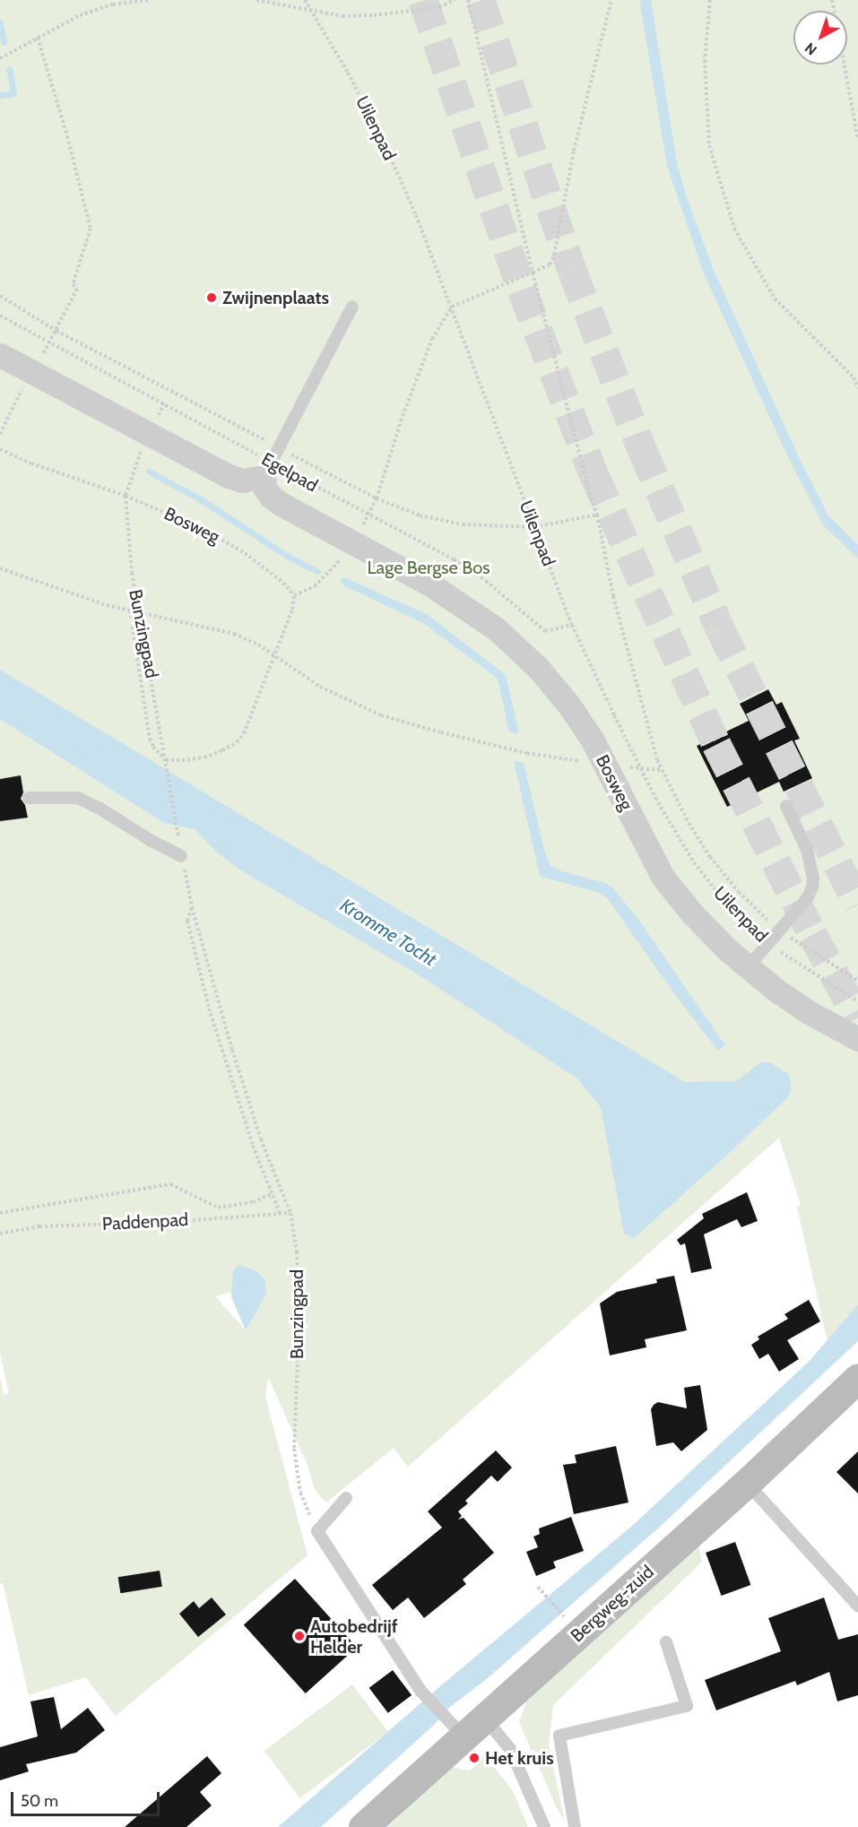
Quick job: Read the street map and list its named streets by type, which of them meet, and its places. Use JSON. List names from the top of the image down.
{
  "streets": {
    "street": ["Bosweg", "Bergweg-zuid"],
    "path": [
      "Uilenpad",
      "Egelpad",
      "Bunzingpad",
      "Paddenpad"
    ]
  },
  "crossings": [
    ["Uilenpad", "Egelpad"],
    ["Egelpad", "Bosweg"],
    ["Bosweg", "Bunzingpad"],
    ["Bunzingpad", "Paddenpad"]
  ],
  "water": ["Kromme Tocht"],
  "parks": ["Lage Bergse Bos"],
  "places": ["Zwijnenplaats", "Autobedrijf Helder", "Het kruis"],
  "scale_bar": "50 m",
  "north": "bottom left"
}
